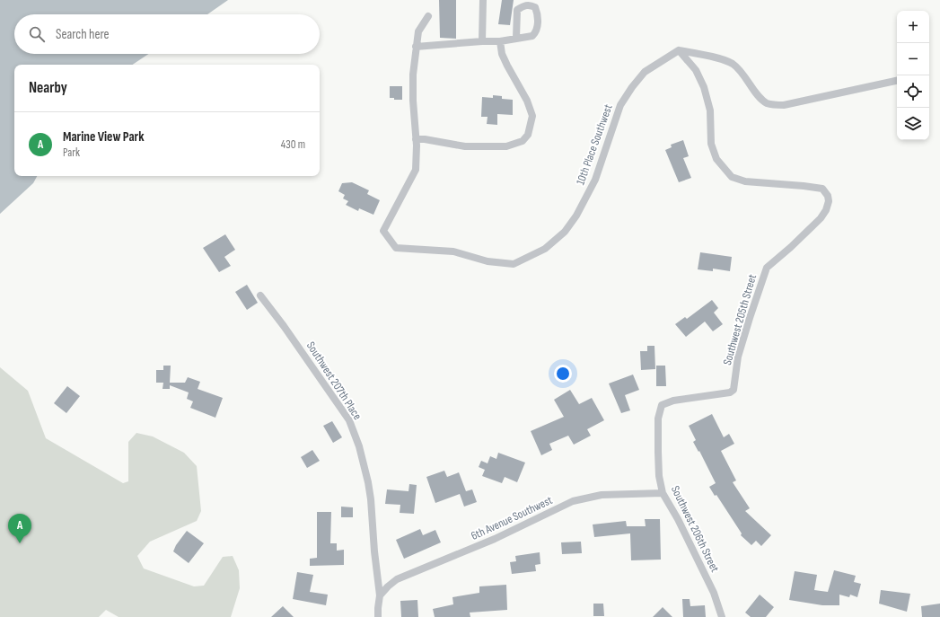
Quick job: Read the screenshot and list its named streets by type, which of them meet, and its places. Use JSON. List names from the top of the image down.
{
  "streets": {
    "street": [
      "10th Place Southwest",
      "Southwest 205th Street",
      "Southwest 207th Place",
      "6th Avenue Southwest",
      "Southwest 206th Street"
    ]
  },
  "crossings": [
    ["10th Place Southwest", "Southwest 205th Street"],
    ["Southwest 205th Street", "Southwest 206th Street"],
    ["Southwest 207th Place", "6th Avenue Southwest"],
    ["6th Avenue Southwest", "Southwest 206th Street"]
  ],
  "page": {
    "map_buttons": ["+", "−"],
    "search": "Search here",
    "heading": "Nearby",
    "list": [
      {
        "mark": "A",
        "name": "Marine View Park",
        "note": "Park",
        "value": "430 m"
      }
    ],
    "pins": "A"
  }
}
